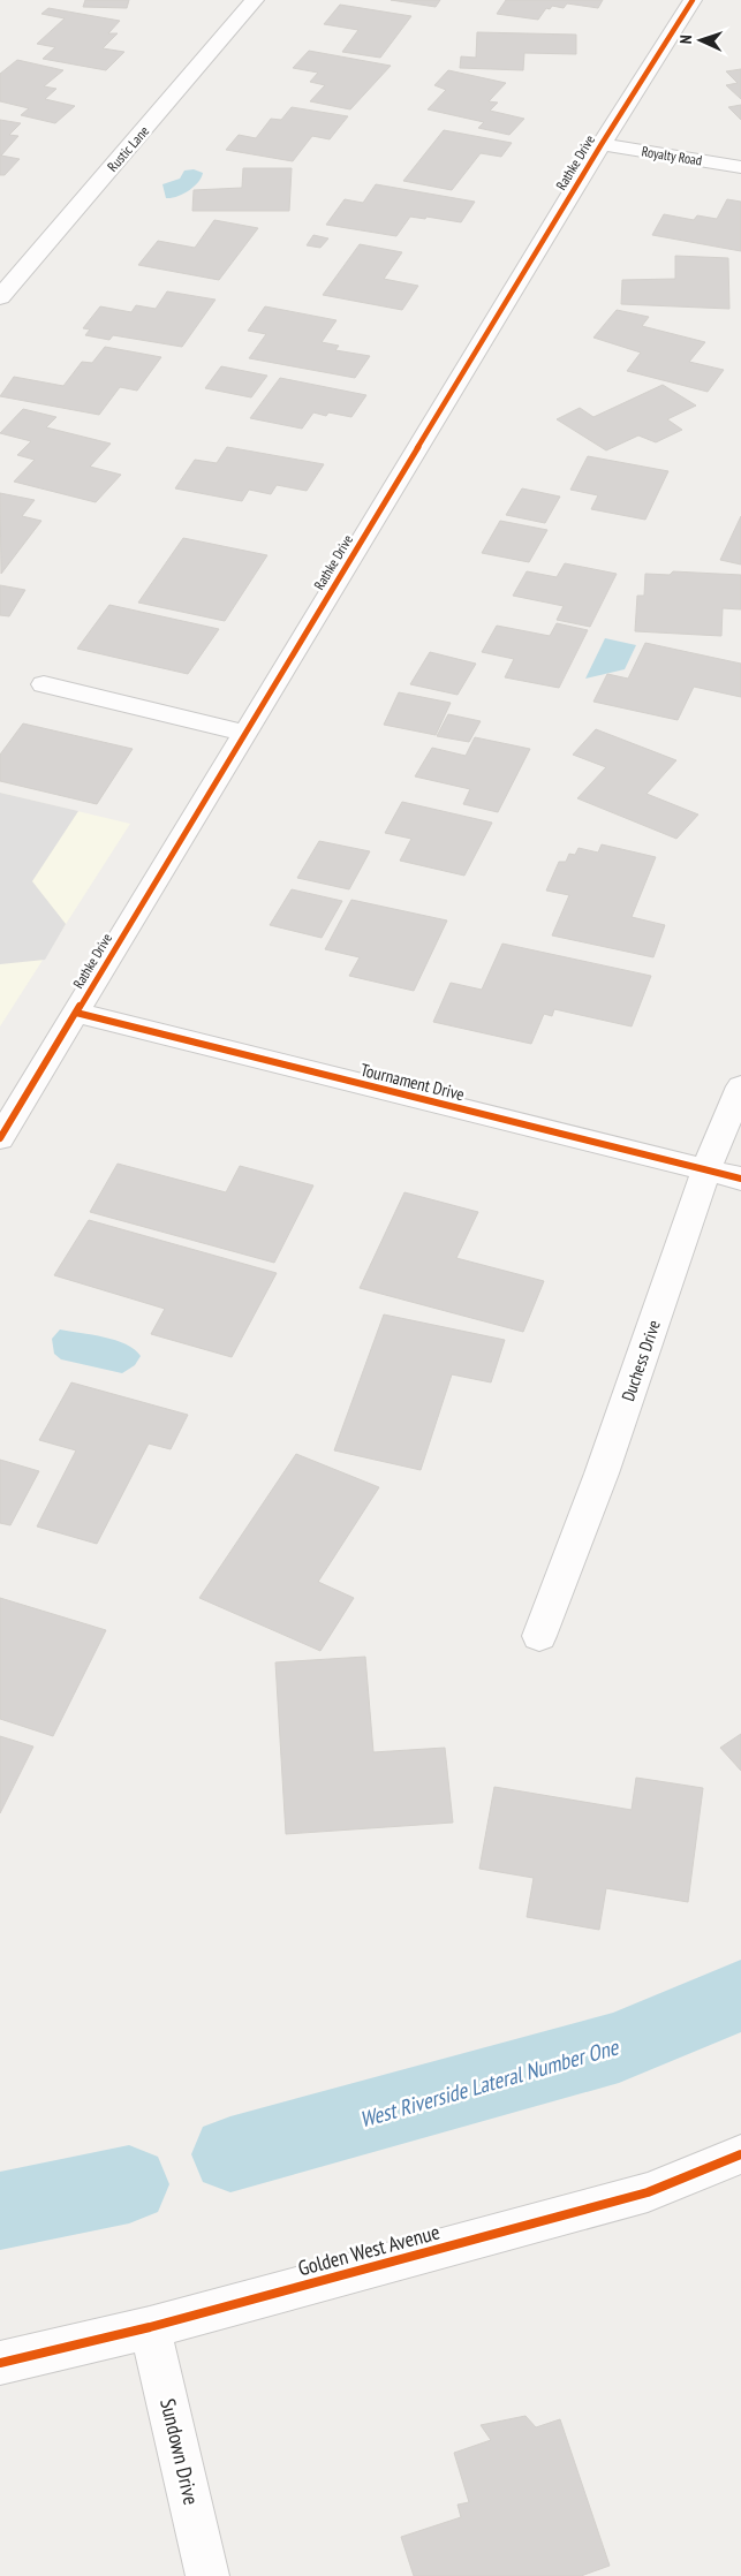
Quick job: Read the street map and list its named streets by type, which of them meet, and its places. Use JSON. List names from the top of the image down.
{
  "streets": {
    "street": [
      "Rustic Lane",
      "Royalty Road",
      "Rathke Drive",
      "Tournament Drive",
      "Duchess Drive",
      "Golden West Avenue",
      "Sundown Drive"
    ]
  },
  "crossings": [
    ["Royalty Road", "Rathke Drive"],
    ["Rathke Drive", "Tournament Drive"],
    ["Tournament Drive", "Duchess Drive"],
    ["Golden West Avenue", "Sundown Drive"]
  ],
  "water": ["West Riverside Lateral Number One"],
  "north": "left"
}
